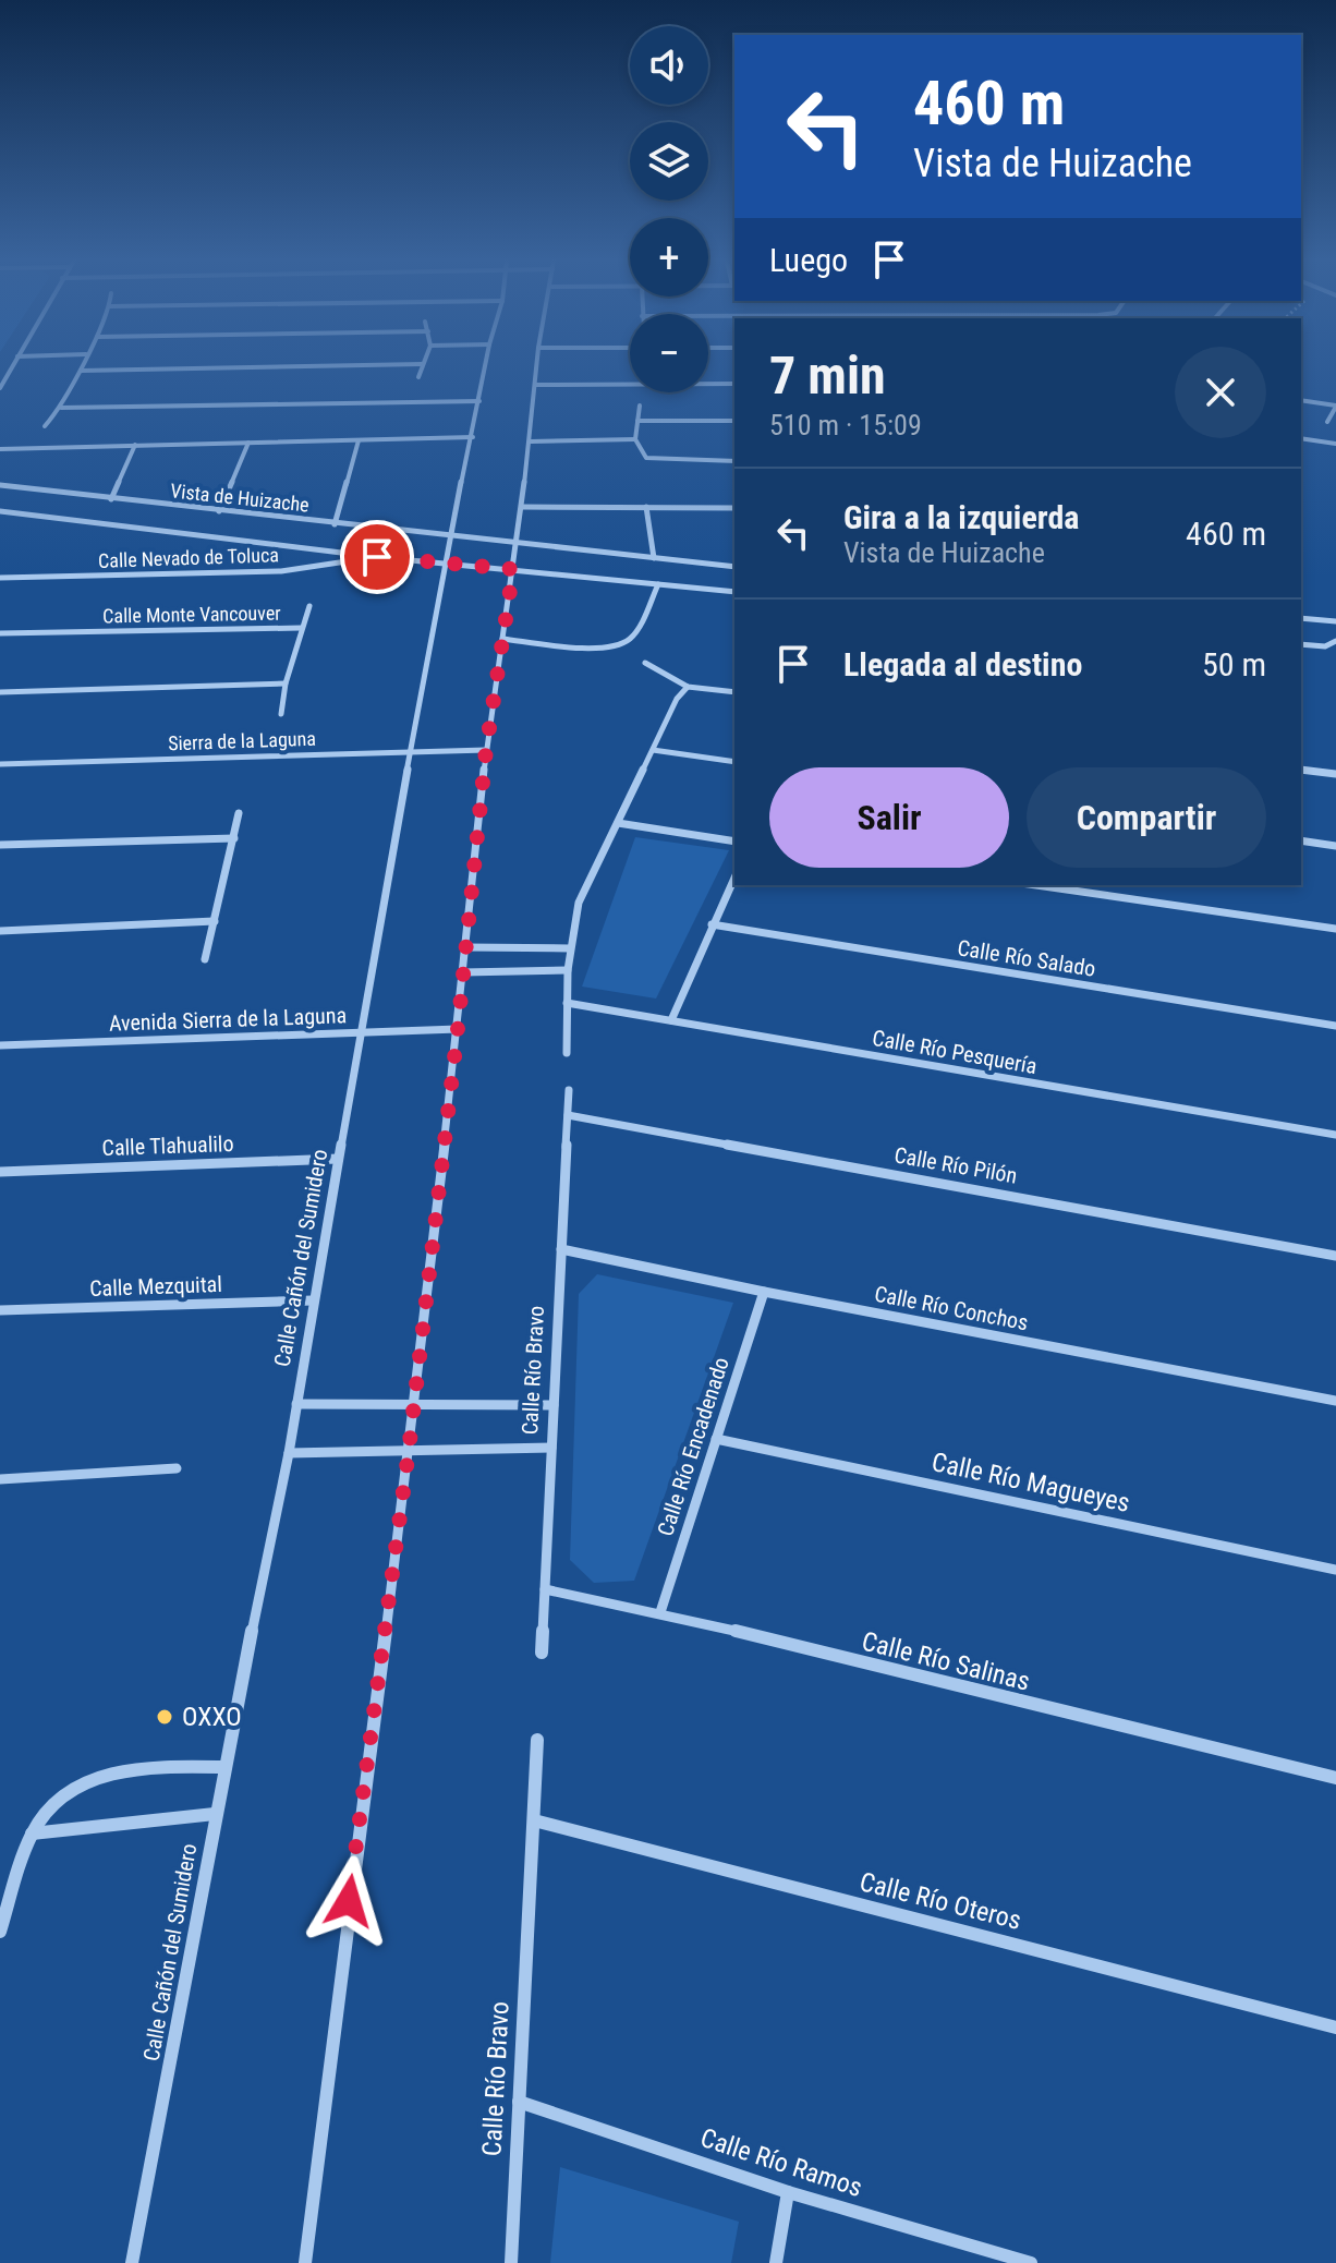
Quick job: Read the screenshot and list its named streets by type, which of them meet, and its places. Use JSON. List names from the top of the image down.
{
  "streets": {
    "street": [
      "Vista de Huizache",
      "Calle Nevado de Toluca",
      "Calle Monte Vancouver",
      "Sierra de la Laguna",
      "Calle Río Salado",
      "Avenida Sierra de la Laguna",
      "Calle Río Pesquería",
      "Calle Tlahualilo",
      "Calle Río Pilón",
      "Calle Cañón del Sumidero",
      "Calle Mezquital",
      "Calle Río Conchos",
      "Calle Río Bravo",
      "Calle Río Encadenado",
      "Calle Río Magueyes",
      "Calle Río Salinas",
      "Calle Río Oteros",
      "Calle Río Ramos"
    ]
  },
  "crossings": [
    ["Vista de Huizache", "Calle Nevado de Toluca"],
    ["Vista de Huizache", "Calle Cañón del Sumidero"],
    ["Sierra de la Laguna", "Calle Cañón del Sumidero"],
    ["Avenida Sierra de la Laguna", "Calle Cañón del Sumidero"],
    ["Calle Tlahualilo", "Calle Cañón del Sumidero"],
    ["Calle Río Pilón", "Calle Río Bravo"],
    ["Calle Cañón del Sumidero", "Calle Mezquital"],
    ["Calle Río Conchos", "Calle Río Bravo"],
    ["Calle Río Conchos", "Calle Río Encadenado"],
    ["Calle Río Bravo", "Calle Río Salinas"],
    ["Calle Río Bravo", "Calle Río Oteros"],
    ["Calle Río Bravo", "Calle Río Ramos"],
    ["Calle Río Encadenado", "Calle Río Magueyes"],
    ["Calle Río Encadenado", "Calle Río Salinas"]
  ],
  "places": ["OXXO"],
  "page": {
    "map_buttons": ["+", "−"],
    "turn": ["460 m", "Vista de Huizache"],
    "then": "Luego",
    "heading": ["7 min", "510 m · 15:09"],
    "list": [
      {
        "name": "Gira a la izquierda",
        "note": "Vista de Huizache",
        "value": "460 m"
      },
      {
        "name": "Llegada al destino",
        "value": "50 m"
      }
    ],
    "buttons": ["Salir", "Compartir"]
  }
}
